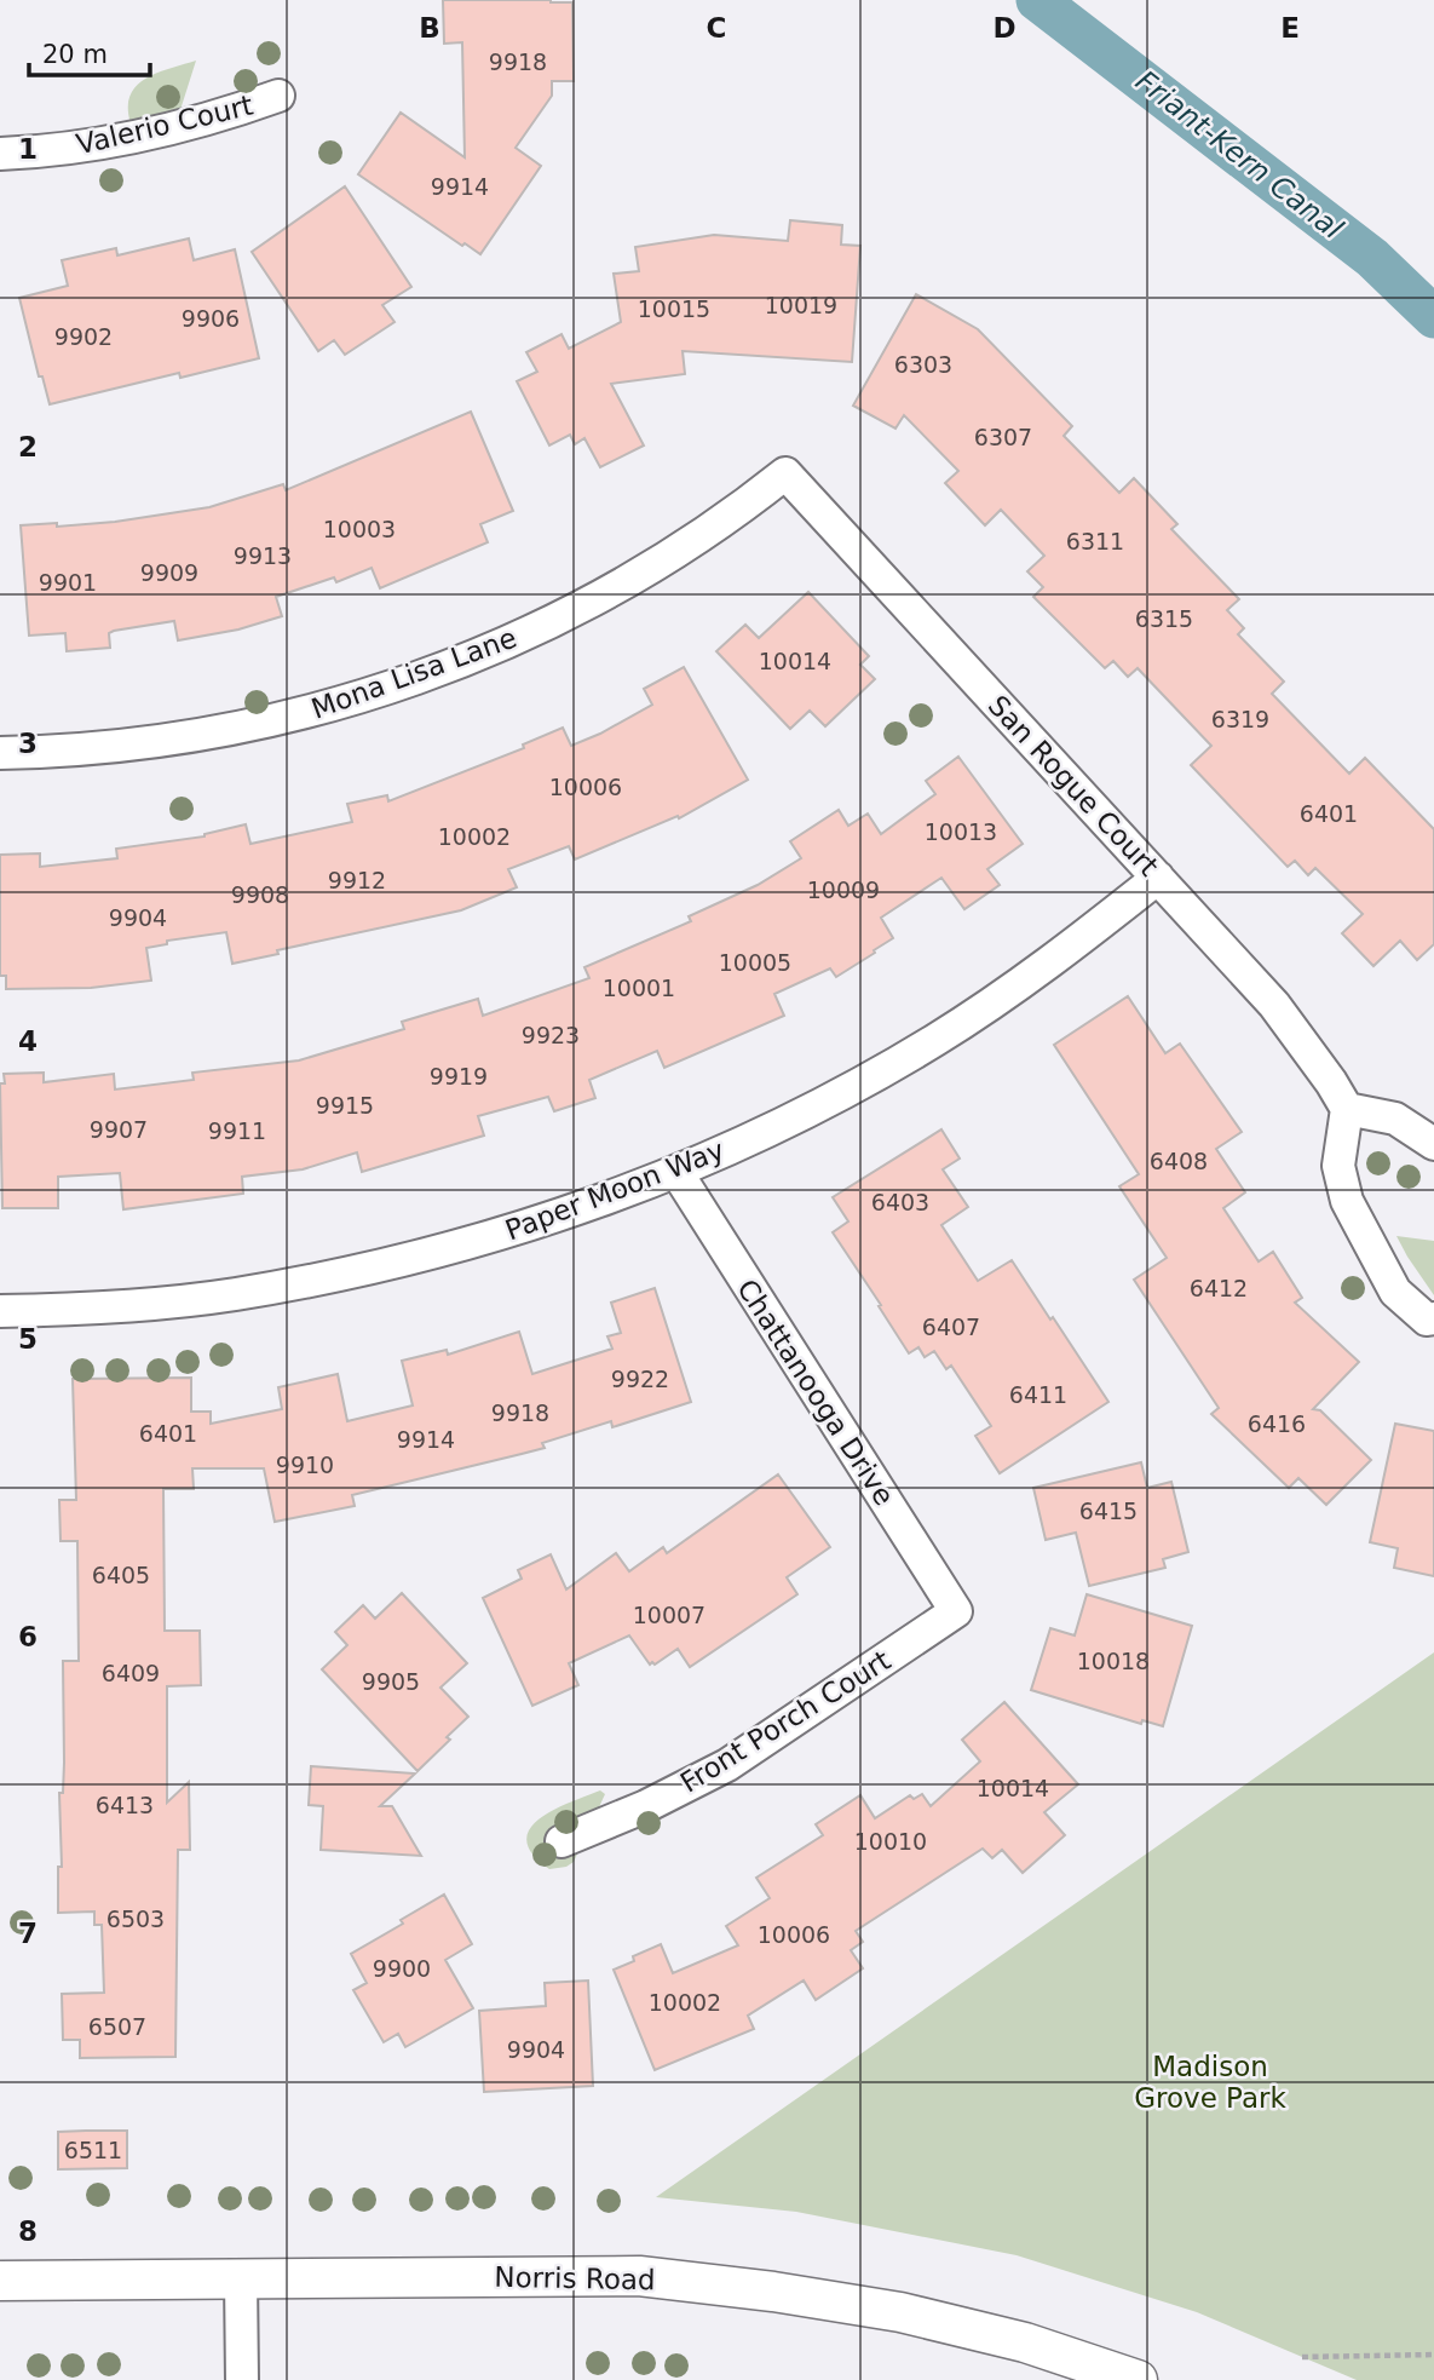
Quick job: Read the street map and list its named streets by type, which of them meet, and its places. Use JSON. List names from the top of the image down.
{
  "streets": {
    "street": [
      "Valerio Court",
      "Mona Lisa Lane",
      "San Rogue Court",
      "Paper Moon Way",
      "Chattanooga Drive",
      "Front Porch Court",
      "Norris Road"
    ]
  },
  "crossings": [
    ["Mona Lisa Lane", "San Rogue Court"],
    ["San Rogue Court", "Paper Moon Way"],
    ["Paper Moon Way", "Chattanooga Drive"],
    ["Chattanooga Drive", "Front Porch Court"]
  ],
  "water": ["Friant-Kern Canal"],
  "parks": ["Madison Grove Park"],
  "house_numbers": [
    "9918",
    "9914",
    "10019",
    "10015",
    "9906",
    "9902",
    "6303",
    "6307",
    "10003",
    "6311",
    "9913",
    "9909",
    "9901",
    "6315",
    "10014",
    "6319",
    "10006",
    "6401",
    "10013",
    "10002",
    "9912",
    "10009",
    "9908",
    "9904",
    "10005",
    "10001",
    "9923",
    "9919",
    "9915",
    "9907",
    "9911",
    "6408",
    "6403",
    "6412",
    "6407",
    "9922",
    "6411",
    "9918",
    "6416",
    "6401",
    "9914",
    "9910",
    "6415",
    "6405",
    "10007",
    "10018",
    "6409",
    "9905",
    "10014",
    "6413",
    "10010",
    "6503",
    "10006",
    "9900",
    "10002",
    "6507",
    "9904",
    "6511"
  ],
  "scale_bar": "20 m",
  "grid": {
    "columns": [
      "B",
      "C",
      "D",
      "E"
    ],
    "rows": [
      "1",
      "2",
      "3",
      "4",
      "5",
      "6",
      "7",
      "8"
    ]
  }
}
